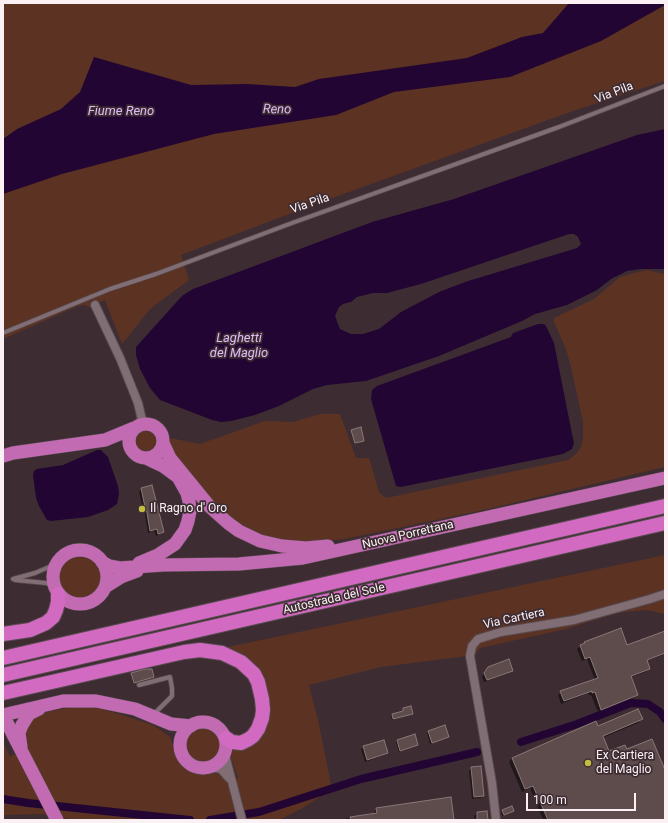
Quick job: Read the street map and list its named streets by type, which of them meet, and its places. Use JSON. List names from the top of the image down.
{
  "streets": {
    "highway": ["Nuova Porrettana", "Autostrada del Sole"],
    "street": ["Via Cartiera"],
    "lane": ["Via Pila"]
  },
  "water": ["Reno", "Fiume Reno", "Laghetti del Maglio"],
  "places": ["Il Ragno d' Oro", "Ex Cartiera del Maglio"],
  "scale_bar": "100 m"
}
